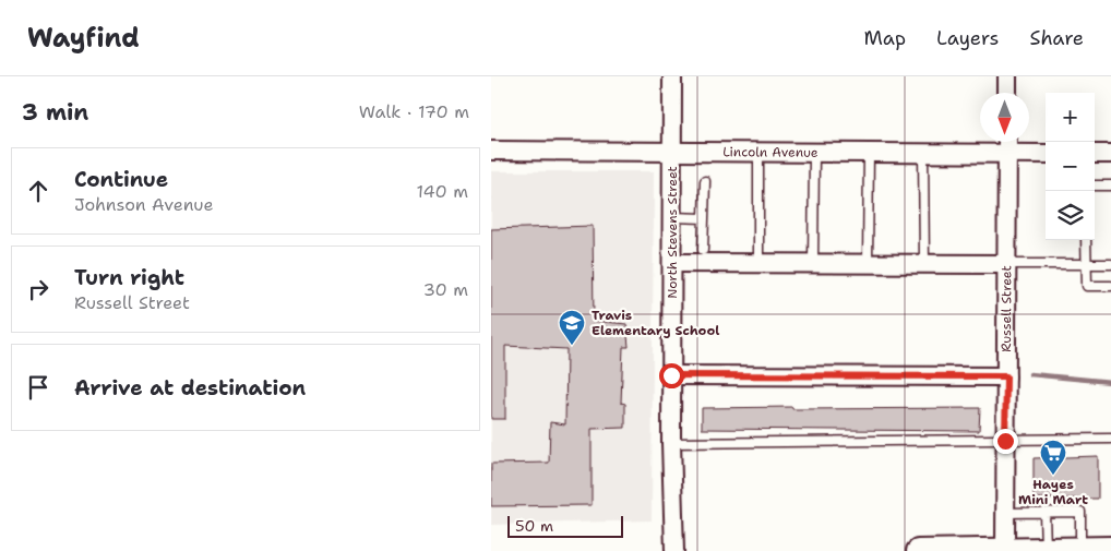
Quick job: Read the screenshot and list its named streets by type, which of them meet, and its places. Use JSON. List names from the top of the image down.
{
  "streets": {
    "street": ["Lincoln Avenue", "North Stevens Street", "Russell Street"]
  },
  "crossings": [
    ["Lincoln Avenue", "North Stevens Street"],
    ["Lincoln Avenue", "Russell Street"]
  ],
  "places": {
    "school or university": ["Travis Elementary School"],
    "supermarket": ["Hayes Mini Mart"]
  },
  "scale_bar": "50 m",
  "north": "bottom",
  "page": {
    "header": "Wayfind",
    "nav": ["Map", "Layers", "Share"],
    "heading": ["3 min", "Walk · 170 m"],
    "map_buttons": ["+", "−"],
    "list": [
      ["Continue", "Johnson Avenue", "140 m"],
      ["Turn right", "Russell Street", "30 m"],
      "Arrive at destination"
    ],
    "scale": "50 m"
  }
}
